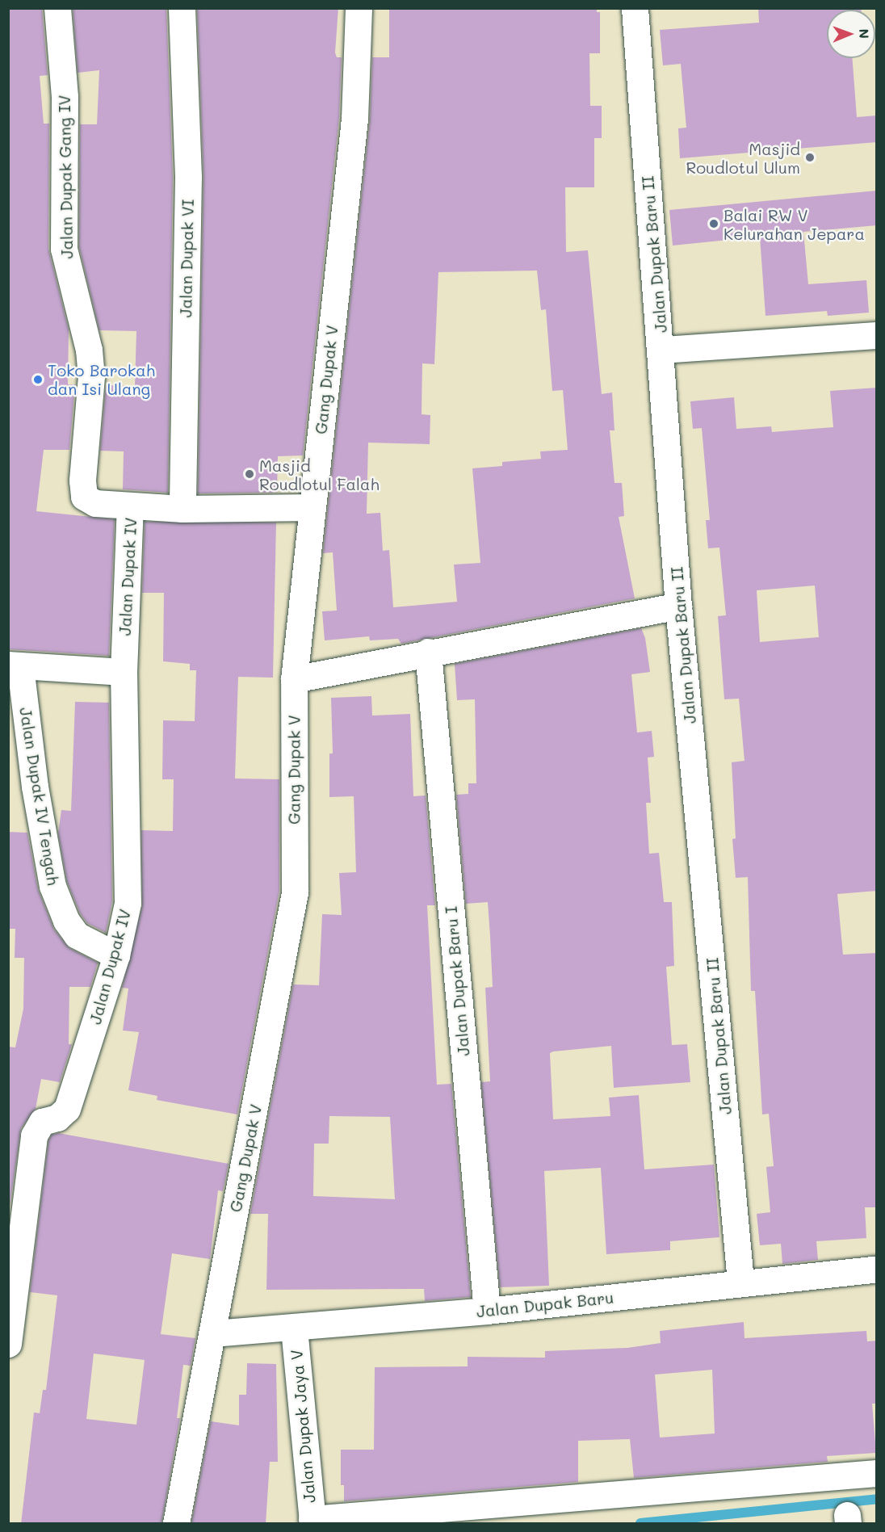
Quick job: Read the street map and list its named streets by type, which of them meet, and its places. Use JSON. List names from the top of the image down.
{
  "streets": {
    "street": [
      "Jalan Dupak Gang IV",
      "Jalan Dupak Baru II",
      "Jalan Dupak VI",
      "Gang Dupak V",
      "Jalan Dupak IV",
      "Jalan Dupak IV Tengah",
      "Jalan Dupak Baru I",
      "Jalan Dupak Baru",
      "Jalan Dupak Jaya V"
    ]
  },
  "crossings": [
    ["Jalan Dupak Gang IV", "Jalan Dupak IV"],
    ["Jalan Dupak Baru II", "Jalan Dupak Baru"],
    ["Gang Dupak V", "Jalan Dupak Baru"],
    ["Jalan Dupak IV", "Jalan Dupak IV Tengah"],
    ["Jalan Dupak Baru I", "Jalan Dupak Baru"],
    ["Jalan Dupak Baru", "Jalan Dupak Jaya V"]
  ],
  "places": [
    "Masjid Roudlotul Ulum",
    "Balai RW V Kelurahan Jepara",
    "Toko Barokah dan Isi Ulang",
    "Masjid Roudlotul Falah"
  ],
  "north": "right"
}
